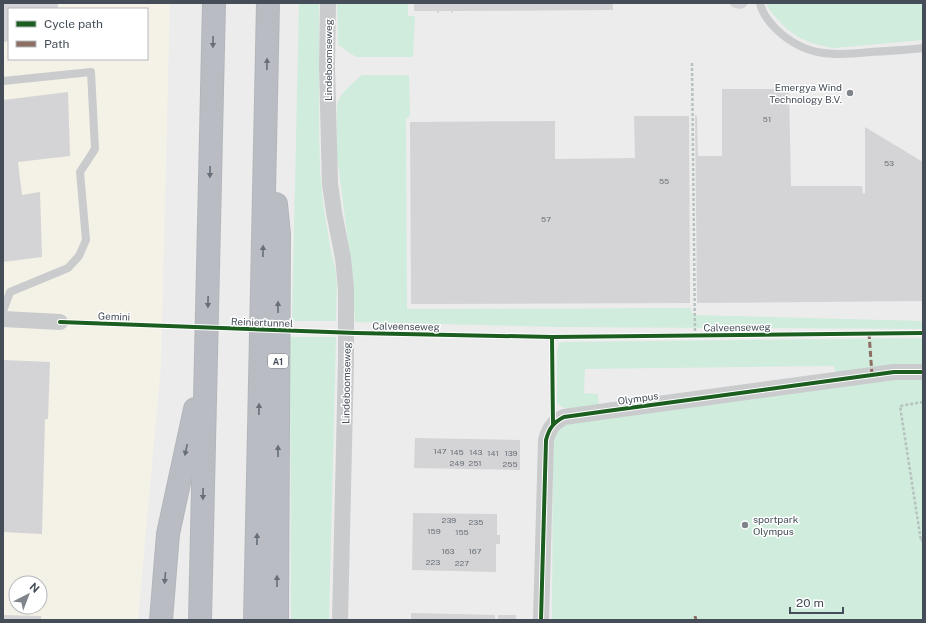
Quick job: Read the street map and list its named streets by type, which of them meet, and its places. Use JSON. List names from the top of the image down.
{
  "streets": {
    "highway": ["A1"],
    "street": ["Lindeboomseweg", "Olympus"],
    "cycle path": ["Gemini", "Calveenseweg"]
  },
  "places": ["Emergya Wind Technology B.V.", "sportpark Olympus"],
  "house_numbers": [
    "51",
    "53",
    "55",
    "57",
    "147",
    "145",
    "143",
    "141",
    "139",
    "249",
    "251",
    "255",
    "239",
    "235",
    "159",
    "155",
    "163",
    "167",
    "223",
    "227"
  ],
  "legend": ["Cycle path", "Path"],
  "scale_bar": "20 m",
  "north": "top right"
}
